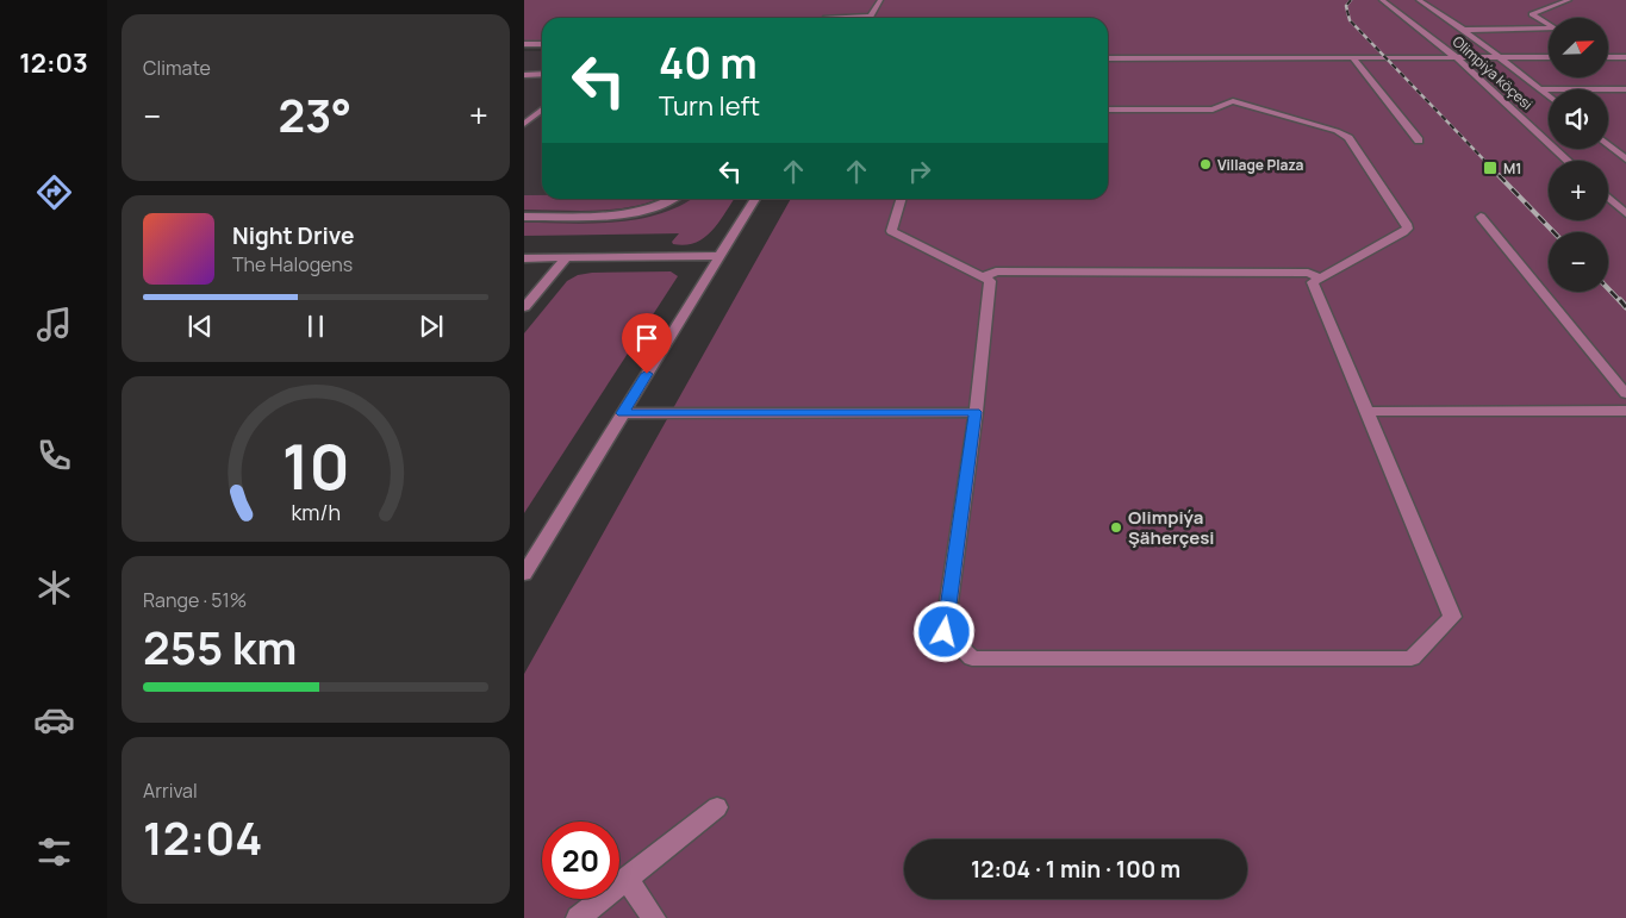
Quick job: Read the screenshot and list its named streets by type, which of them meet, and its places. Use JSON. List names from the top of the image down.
{
  "streets": {
    "street": ["Olimpiýa köçesi"]
  },
  "places": {
    "other": ["Village Plaza", "Olimpiýa Şäherçesi"],
    "transit": ["M1"]
  },
  "north": "top right",
  "page": {
    "tabs": "12:03",
    "tile": [
      "Climate",
      ["Range · 51%", "255 km"],
      ["Arrival", "12:04"]
    ],
    "map_buttons": ["+", "−"],
    "turn": ["40 m", "Turn left"],
    "heat": ["−", "23°", "+"],
    "song": ["Night Drive", "The Halogens"],
    "limit": "20",
    "trip": "12:04 · 1 min · 100 m",
    "gauge": ["10", "km/h"]
  }
}
